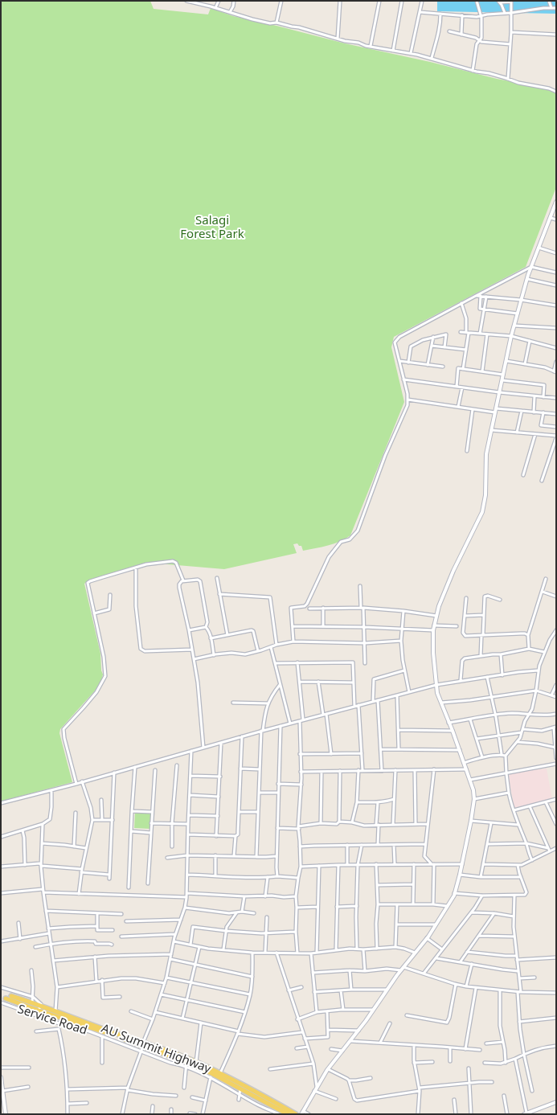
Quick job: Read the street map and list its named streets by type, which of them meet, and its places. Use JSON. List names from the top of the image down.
{
  "streets": {
    "main road": ["AU Summit Highway"],
    "street": ["Service Road"]
  },
  "crossings": [
    ["Service Road", "AU Summit Highway"]
  ],
  "parks": ["Salagi Forest Park"]
}
